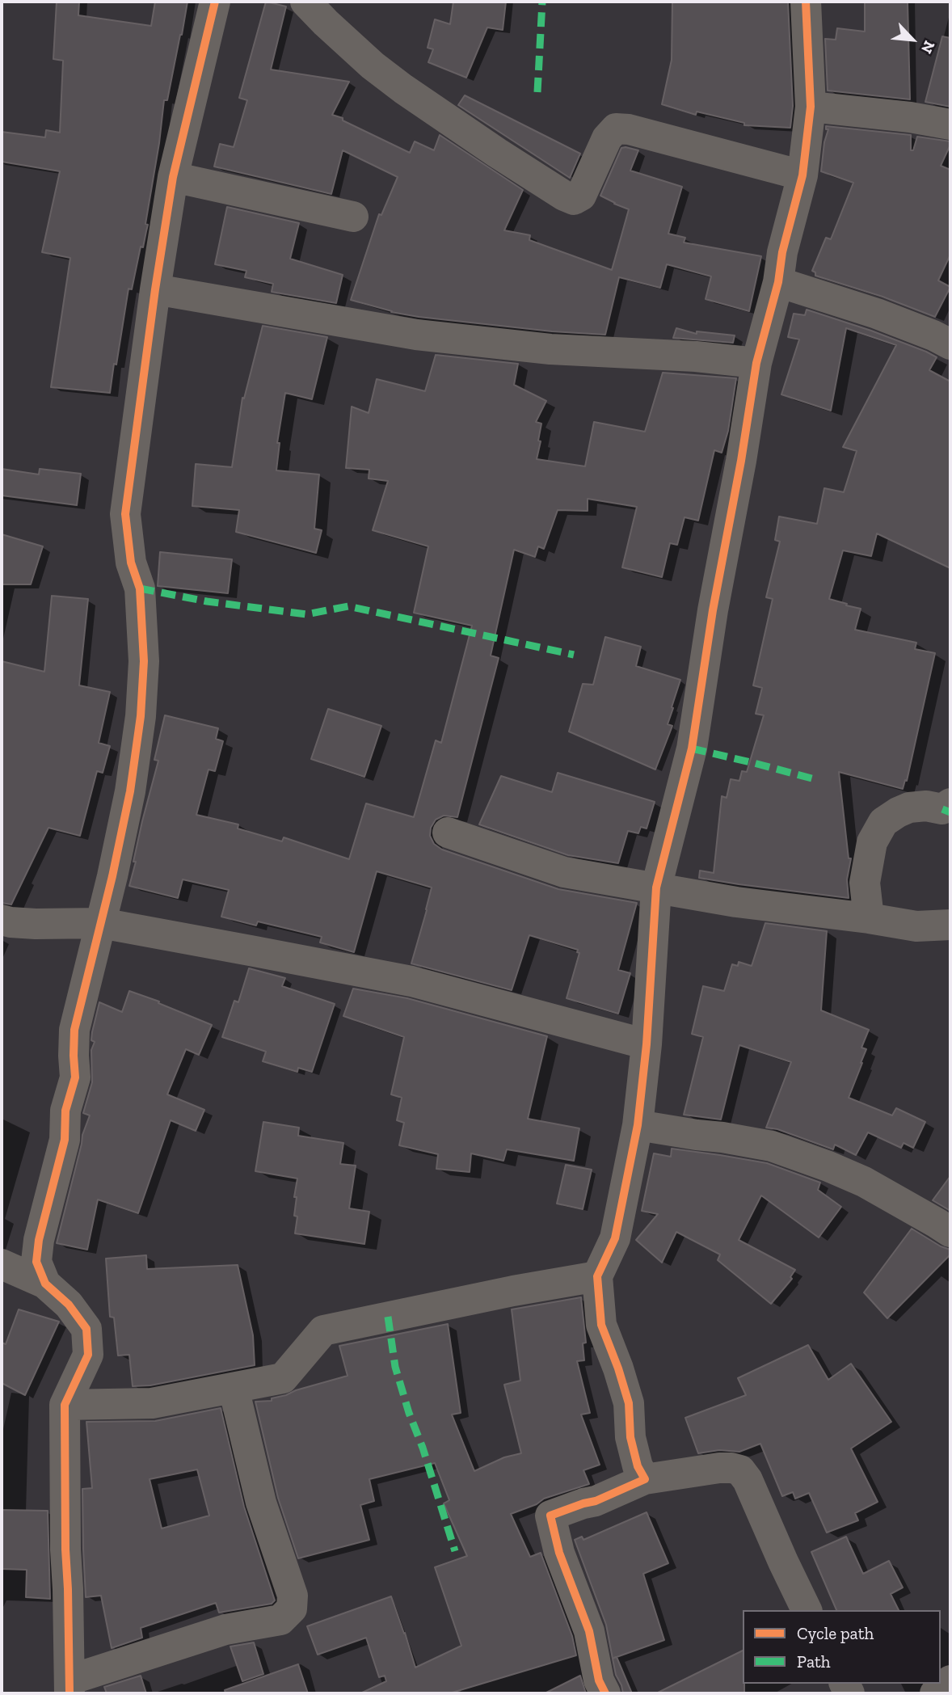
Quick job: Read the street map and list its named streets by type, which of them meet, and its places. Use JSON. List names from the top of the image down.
{
  "legend": ["Cycle path", "Path"],
  "north": "bottom right"
}
